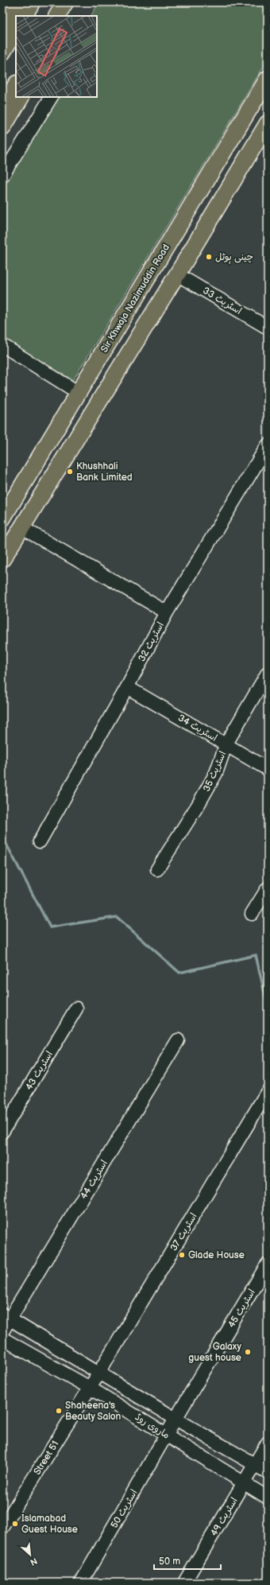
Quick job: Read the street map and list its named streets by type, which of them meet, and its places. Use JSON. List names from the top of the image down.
{
  "streets": {
    "main road": ["Sir Khwaja Nazimuddin Road"],
    "street": [
      "اسٹریٹ 33",
      "اسٹریٹ 32",
      "اسٹریٹ 34",
      "اسٹریٹ 35",
      "اسٹریٹ 43",
      "اسٹریٹ 44",
      "اسٹریٹ 37",
      "اسٹریٹ 45",
      "ماروی روڈ",
      "Street 51",
      "اسٹریٹ 50",
      "اسٹریٹ 49"
    ]
  },
  "crossings": [
    ["اسٹریٹ 32", "اسٹریٹ 34"],
    ["اسٹریٹ 34", "اسٹریٹ 35"],
    ["اسٹریٹ 44", "ماروی روڈ"],
    ["اسٹریٹ 37", "ماروی روڈ"],
    ["اسٹریٹ 37", "Street 51"],
    ["اسٹریٹ 45", "ماروی روڈ"],
    ["اسٹریٹ 45", "اسٹریٹ 50"],
    ["ماروی روڈ", "Street 51"],
    ["ماروی روڈ", "اسٹریٹ 50"],
    ["ماروی روڈ", "اسٹریٹ 49"]
  ],
  "places": [
    "چینی ہوٹل",
    "Khushhali Bank Limited",
    "Glade House",
    "Galaxy guest house",
    "Shaheena's Beauty Salon",
    "Islamabad Guest House"
  ],
  "scale_bar": "50 m",
  "north": "bottom right"
}
